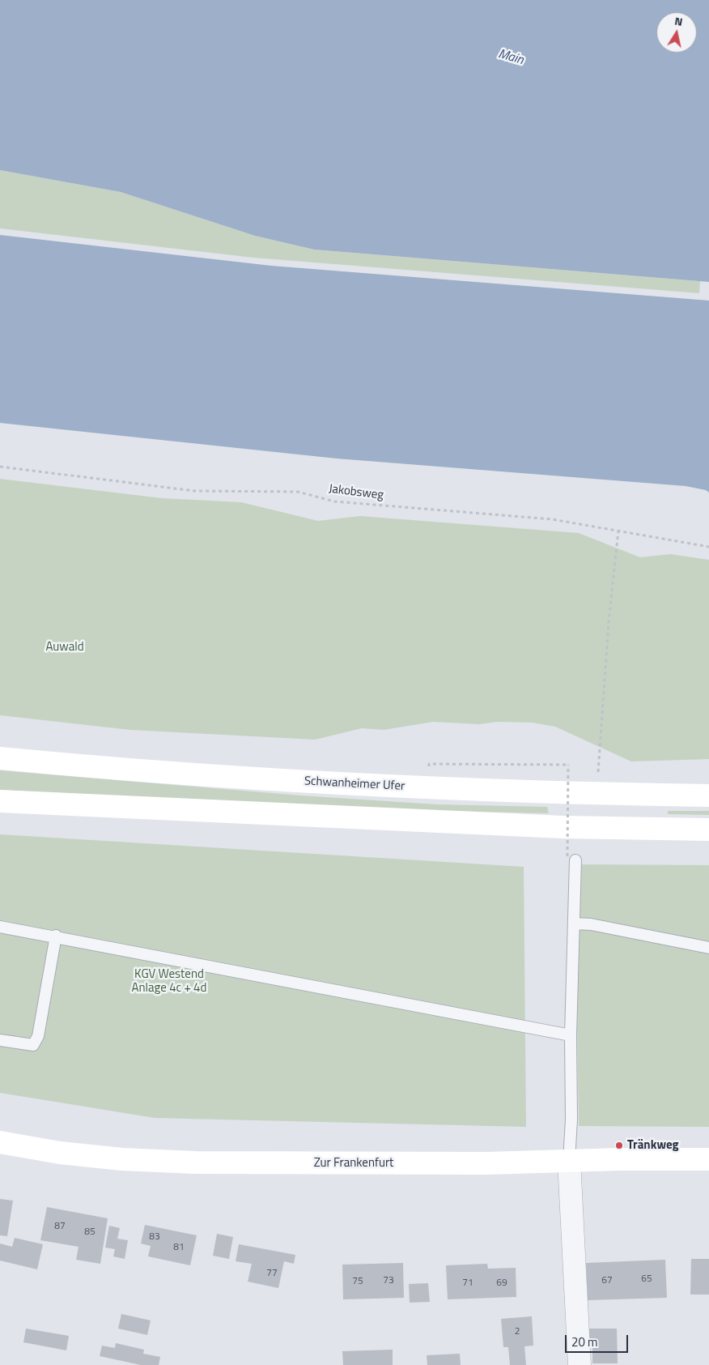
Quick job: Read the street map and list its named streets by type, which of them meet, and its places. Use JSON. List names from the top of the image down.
{
  "streets": {
    "main road": ["Schwanheimer Ufer", "Zur Frankenfurt"],
    "path": ["Jakobsweg"]
  },
  "water": ["Main"],
  "parks": ["Auwald", "KGV Westend Anlage 4c + 4d"],
  "places": ["Tränkweg"],
  "house_numbers": [
    "87",
    "85",
    "83",
    "81",
    "77",
    "65",
    "73",
    "67",
    "75",
    "71",
    "69",
    "2"
  ],
  "scale_bar": "20 m",
  "north": "top"
}
